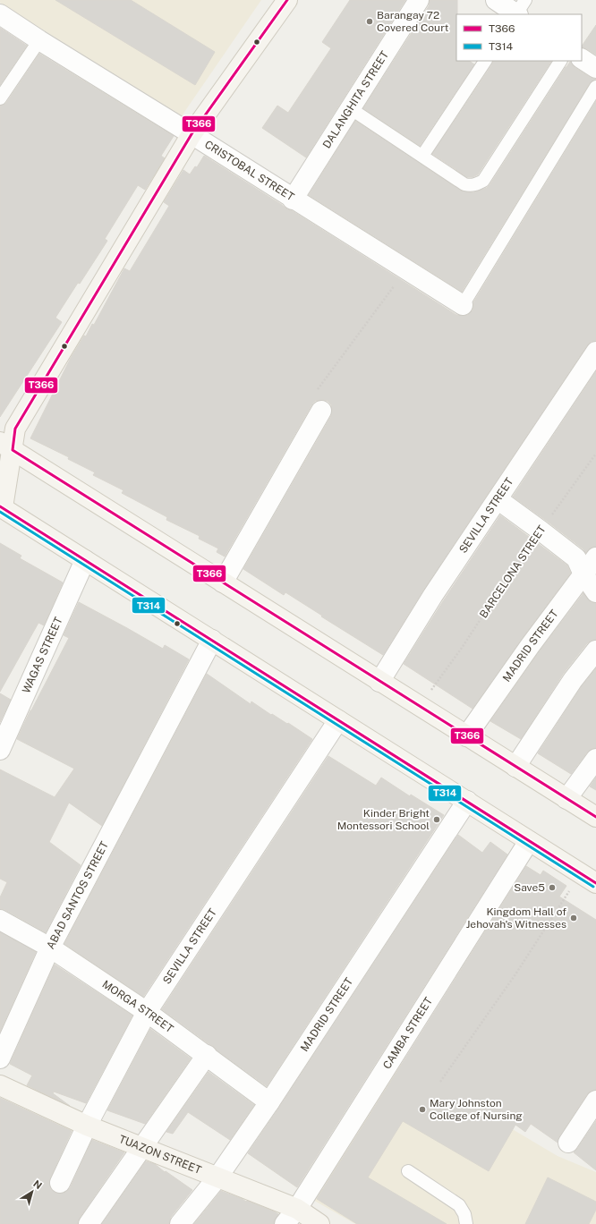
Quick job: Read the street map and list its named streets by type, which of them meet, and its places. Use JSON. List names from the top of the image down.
{
  "streets": {
    "main road": ["TUAZON STREET"],
    "street": [
      "DALANGHITA STREET",
      "CRISTOBAL STREET",
      "SEVILLA STREET",
      "MADRID STREET",
      "WAGAS STREET",
      "ABAD SANTOS STREET",
      "MORGA STREET",
      "CAMBA STREET"
    ],
    "path": ["BARCELONA STREET"]
  },
  "crossings": [
    ["DALANGHITA STREET", "CRISTOBAL STREET"],
    ["SEVILLA STREET", "MORGA STREET"],
    ["SEVILLA STREET", "TUAZON STREET"],
    ["MADRID STREET", "MORGA STREET"],
    ["MADRID STREET", "TUAZON STREET"],
    ["ABAD SANTOS STREET", "MORGA STREET"],
    ["CAMBA STREET", "TUAZON STREET"]
  ],
  "places": [
    "Barangay 72 Covered Court",
    "Kinder Bright Montessori School",
    "Save5",
    "Kingdom Hall of Jehovah's Witnesses",
    "Mary Johnston College of Nursing"
  ],
  "lines": ["transit line T366", "transit line T314"],
  "legend": ["T366", "T314"],
  "north": "top right"
}
